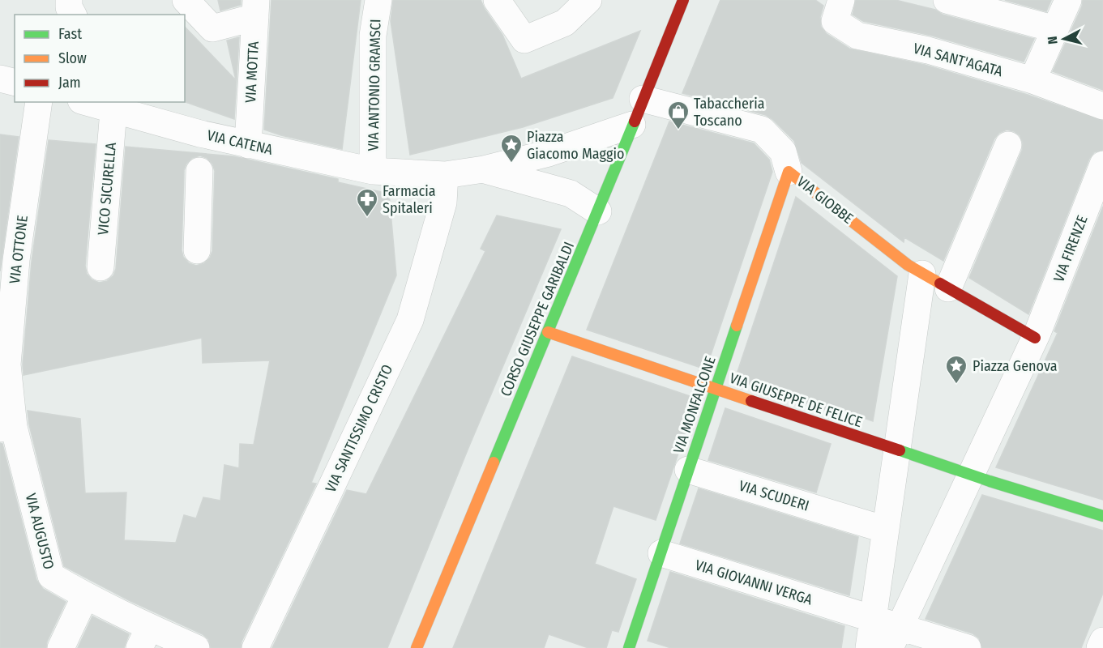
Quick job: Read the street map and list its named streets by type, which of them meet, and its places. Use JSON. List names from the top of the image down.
{
  "streets": {
    "street": [
      "VIA SANT'AGATA",
      "VIA MOTTA",
      "VIA ANTONIO GRAMSCI",
      "VIA CATENA",
      "VICO SICURELLA",
      "VIA GIOBBE",
      "VIA FIRENZE",
      "VIA OTTONE",
      "CORSO GIUSEPPE GARIBALDI",
      "VIA GIUSEPPE DE FELICE",
      "VIA MONFALCONE",
      "VIA SANTISSIMO CRISTO",
      "VIA SCUDERI",
      "VIA AUGUSTO",
      "VIA GIOVANNI VERGA"
    ]
  },
  "crossings": [
    ["VIA MOTTA", "VIA CATENA"],
    ["VIA ANTONIO GRAMSCI", "VIA CATENA"],
    ["VIA CATENA", "VICO SICURELLA"],
    ["VIA CATENA", "CORSO GIUSEPPE GARIBALDI"],
    ["VIA CATENA", "VIA SANTISSIMO CRISTO"],
    ["VIA GIOBBE", "VIA FIRENZE"],
    ["VIA GIOBBE", "CORSO GIUSEPPE GARIBALDI"],
    ["VIA GIOBBE", "VIA MONFALCONE"],
    ["VIA FIRENZE", "VIA GIUSEPPE DE FELICE"],
    ["VIA FIRENZE", "VIA GIOVANNI VERGA"],
    ["VIA OTTONE", "VIA AUGUSTO"],
    ["CORSO GIUSEPPE GARIBALDI", "VIA GIUSEPPE DE FELICE"],
    ["VIA GIUSEPPE DE FELICE", "VIA MONFALCONE"],
    ["VIA MONFALCONE", "VIA SCUDERI"],
    ["VIA MONFALCONE", "VIA GIOVANNI VERGA"]
  ],
  "places": {
    "shop": ["Tabaccheria Toscano"],
    "place": ["Piazza Giacomo Maggio", "Piazza Genova"],
    "pharmacy": ["Farmacia Spitaleri"]
  },
  "legend": ["Fast", "Slow", "Jam"],
  "north": "left"
}
